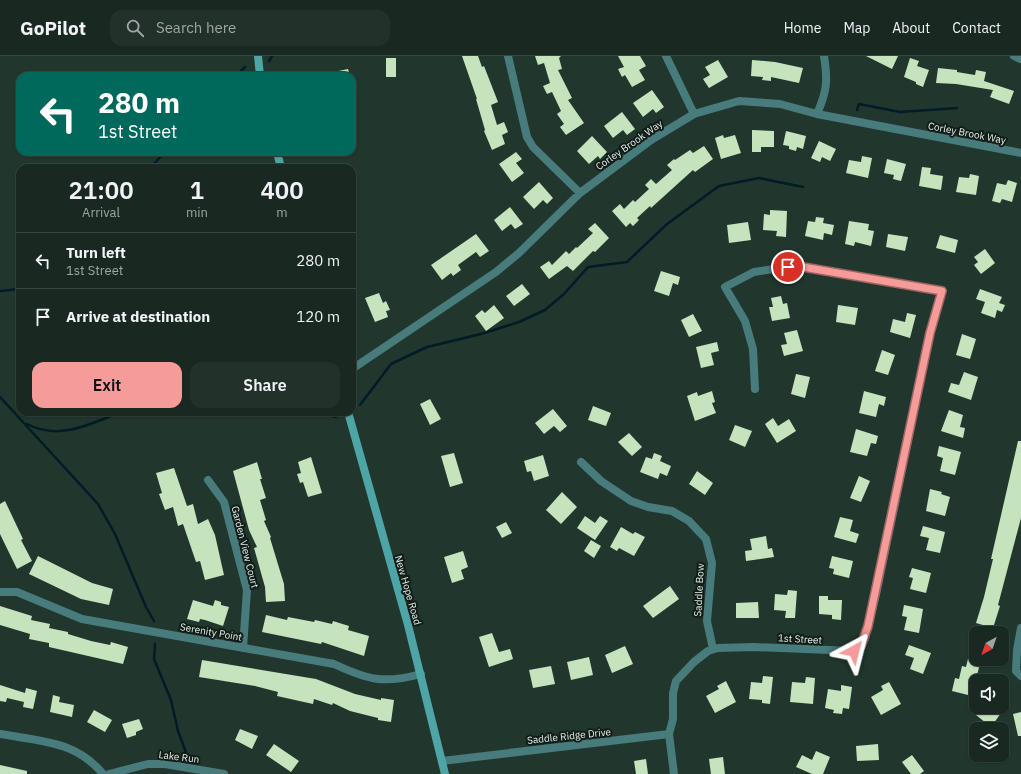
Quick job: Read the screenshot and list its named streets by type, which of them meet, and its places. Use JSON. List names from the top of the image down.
{
  "streets": {
    "street": [
      "Corley Brook Way",
      "Garden View Court",
      "New Hope Road",
      "Saddle Bow",
      "Serenity Point",
      "1st Street",
      "Saddle Ridge Drive",
      "Lake Run"
    ]
  },
  "crossings": [
    ["Garden View Court", "Serenity Point"],
    ["New Hope Road", "Serenity Point"],
    ["New Hope Road", "Saddle Ridge Drive"],
    ["Saddle Bow", "1st Street"]
  ],
  "north": "bottom left",
  "page": {
    "header": "GoPilot",
    "search": "Search here",
    "nav": [
      "Home",
      "Map",
      "About",
      "Contact"
    ],
    "turn": ["280 m", "1st Street"],
    "eta": [
      "21:00",
      "Arrival",
      "1",
      "min",
      "400",
      "m"
    ],
    "list": [
      {
        "name": "Turn left",
        "note": "1st Street",
        "value": "280 m"
      },
      {
        "name": "Arrive at destination",
        "value": "120 m"
      }
    ],
    "buttons": ["Exit", "Share"]
  }
}
